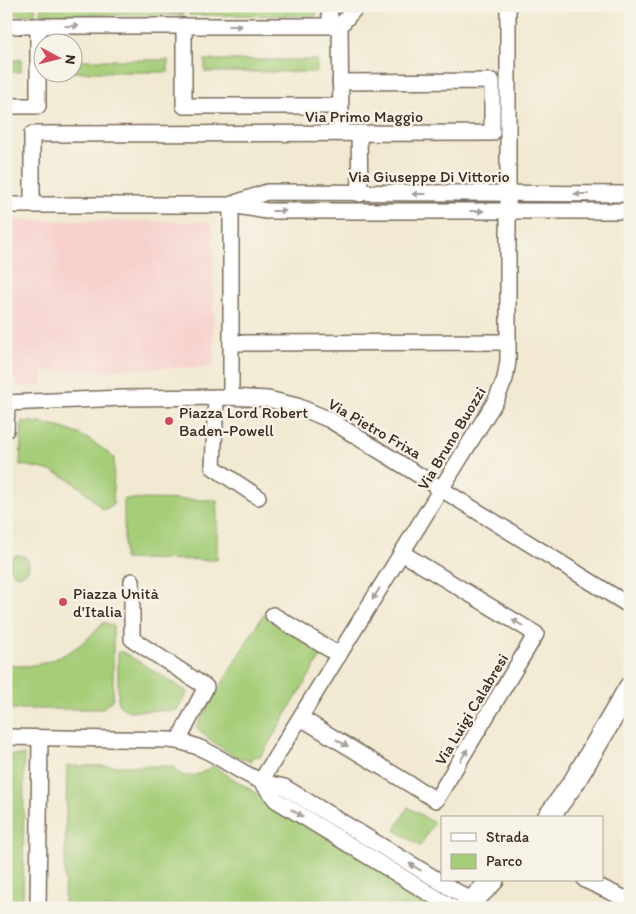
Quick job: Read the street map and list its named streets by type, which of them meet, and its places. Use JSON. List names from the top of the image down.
{
  "streets": {
    "street": [
      "Via Primo Maggio",
      "Via Giuseppe Di Vittorio",
      "Via Pietro Frixa",
      "Via Bruno Buozzi",
      "Via Luigi Calabresi"
    ]
  },
  "crossings": [
    ["Via Primo Maggio", "Via Giuseppe Di Vittorio"],
    ["Via Giuseppe Di Vittorio", "Via Bruno Buozzi"],
    ["Via Pietro Frixa", "Via Bruno Buozzi"],
    ["Via Bruno Buozzi", "Via Luigi Calabresi"]
  ],
  "places": ["Piazza Lord Robert Baden-Powell", "Piazza Unità d'Italia"],
  "legend": ["Strada", "Parco"],
  "north": "right"
}
